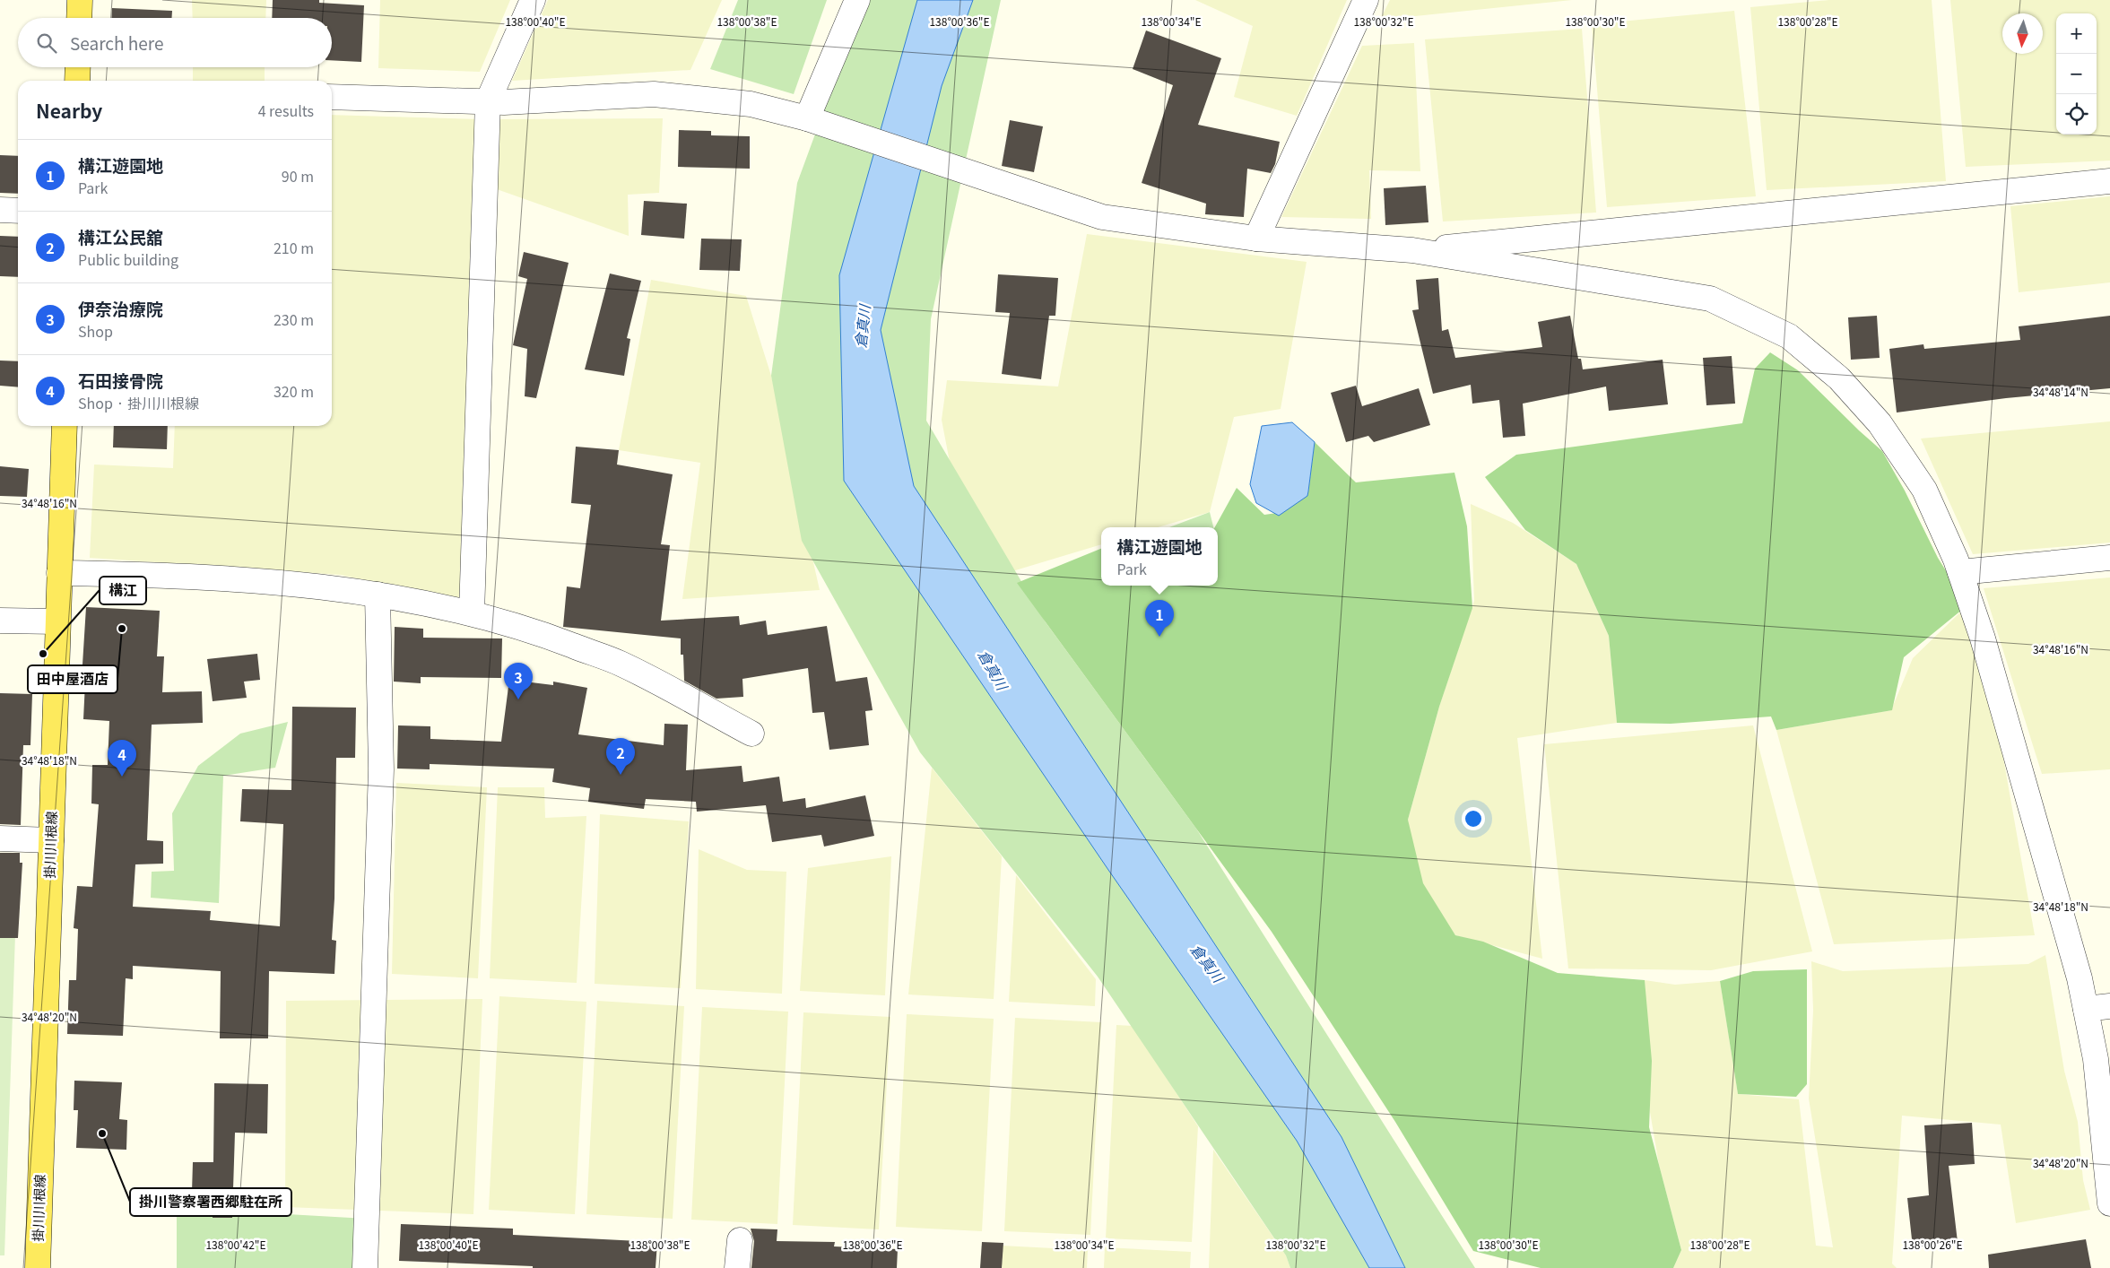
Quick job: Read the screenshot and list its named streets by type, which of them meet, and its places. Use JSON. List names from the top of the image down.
{
  "streets": {
    "main road": ["掛川川根線"]
  },
  "water": ["倉真川"],
  "places": ["田中屋酒店", "構江", "掛川警察署西郷駐在所"],
  "north": "bottom",
  "page": {
    "map_buttons": ["+", "−"],
    "search": "Search here",
    "heading": ["Nearby", "4 results"],
    "list": [
      {
        "mark": "1",
        "name": "構江遊園地",
        "note": "Park",
        "value": "90 m"
      },
      {
        "mark": "2",
        "name": "構江公民舘",
        "note": "Public building",
        "value": "210 m"
      },
      {
        "mark": "3",
        "name": "伊奈治療院",
        "note": "Shop",
        "value": "230 m"
      },
      {
        "mark": "4",
        "name": "石田接骨院",
        "note": "Shop · 掛川川根線",
        "value": "320 m"
      }
    ],
    "popup": ["構江遊園地", "Park"],
    "pins": [
      "1",
      "3",
      "2",
      "4"
    ]
  },
  "coordinates": [
    "138°00'40\"E",
    "138°00'38\"E",
    "138°00'36\"E",
    "138°00'34\"E",
    "138°00'32\"E",
    "138°00'30\"E",
    "138°00'28\"E",
    "34°48'14\"N",
    "34°48'16\"N",
    "34°48'18\"N",
    "34°48'20\"N",
    "138°00'42\"E",
    "138°00'26\"E"
  ]
}
